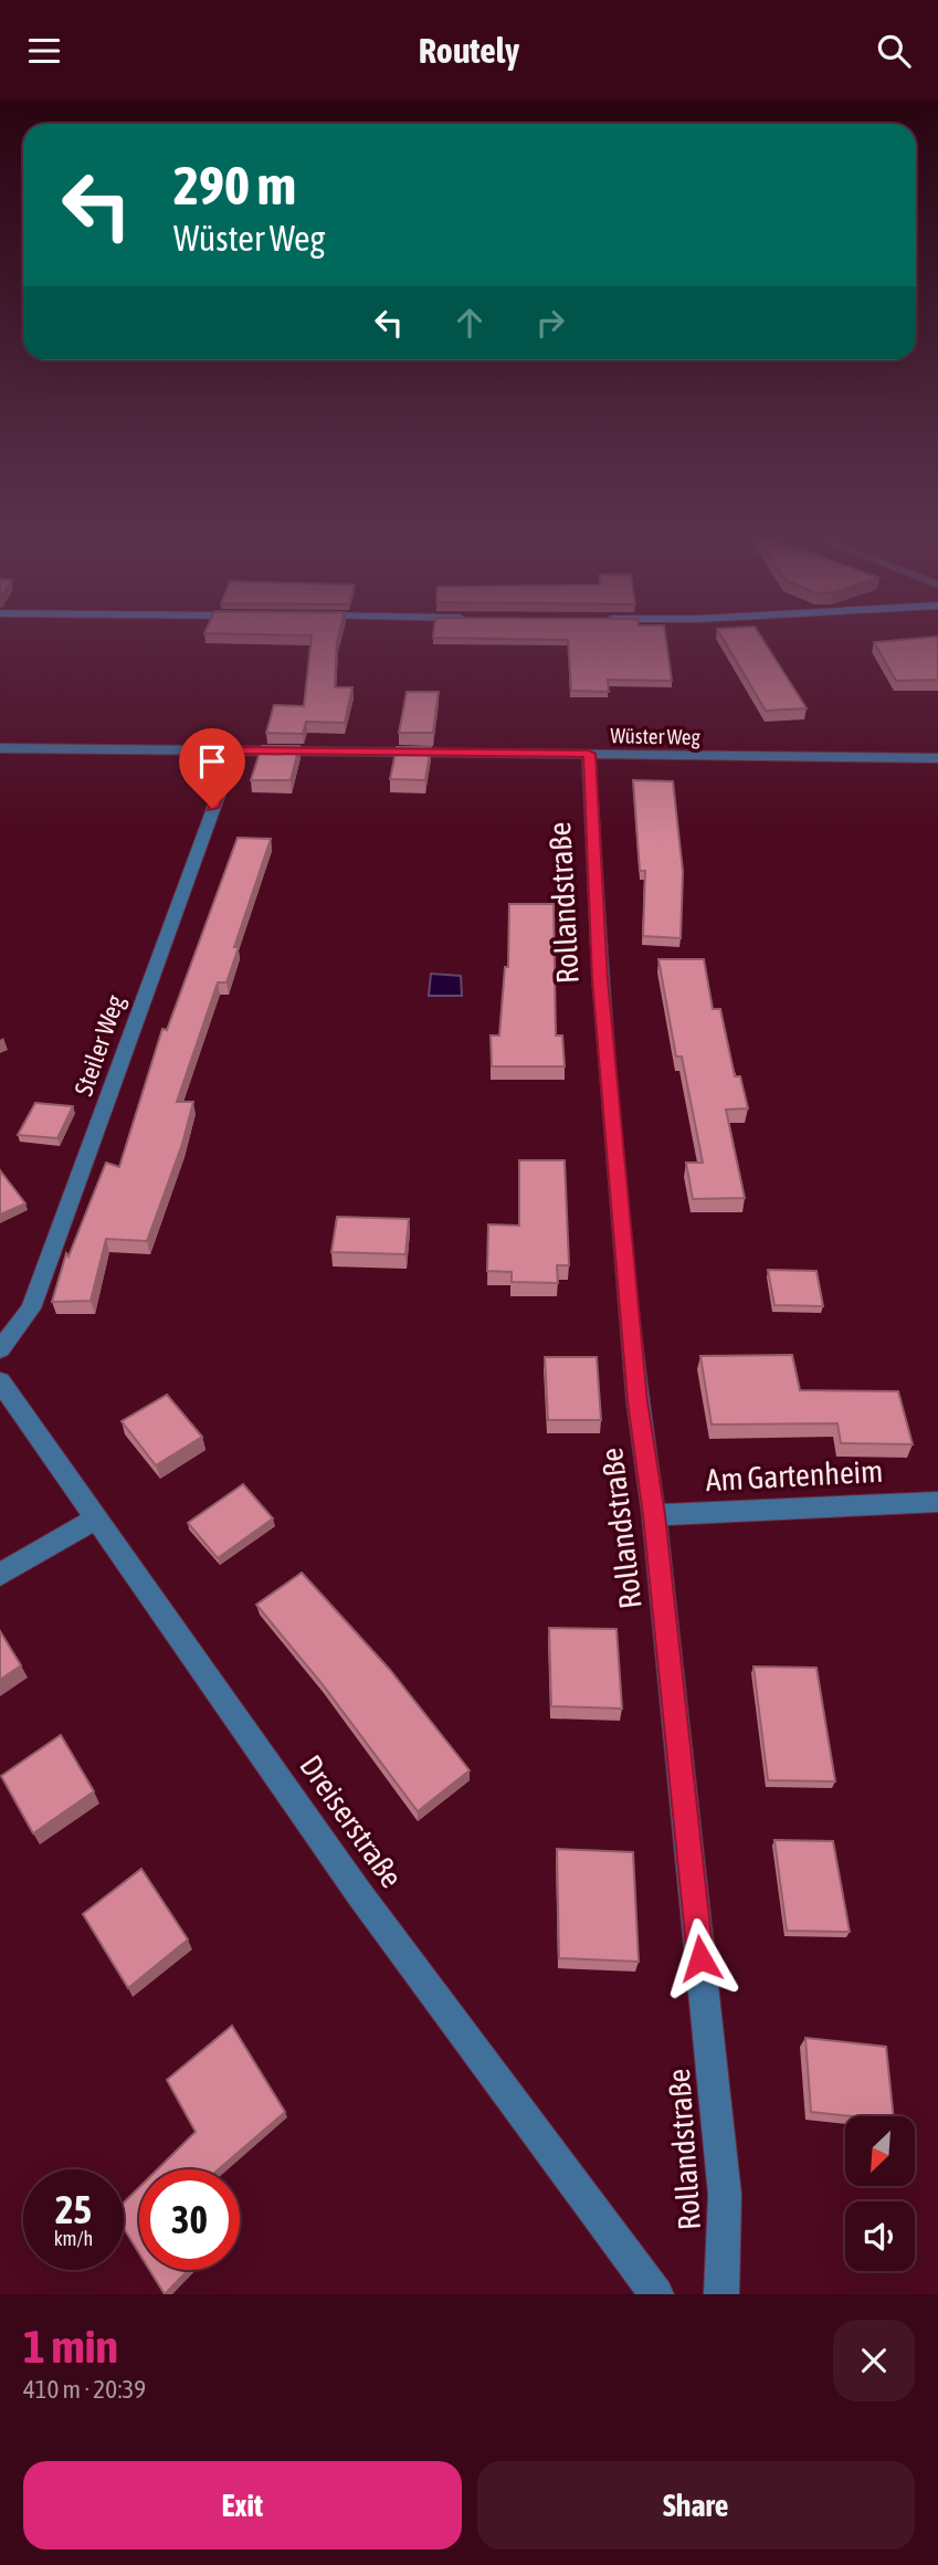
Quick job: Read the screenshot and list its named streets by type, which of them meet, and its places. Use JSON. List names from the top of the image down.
{
  "streets": {
    "street": [
      "Wüster Weg",
      "Rollandstraße",
      "Steiler Weg",
      "Am Gartenheim",
      "Dreiserstraße"
    ]
  },
  "crossings": [
    ["Wüster Weg", "Rollandstraße"],
    ["Wüster Weg", "Steiler Weg"],
    ["Rollandstraße", "Am Gartenheim"]
  ],
  "north": "bottom left",
  "page": {
    "header": "Routely",
    "turn": ["290 m", "Wüster Weg"],
    "speed": "25 km/h",
    "limit": "30",
    "heading": ["1 min", "410 m · 20:39"],
    "buttons": ["Exit", "Share"]
  }
}
